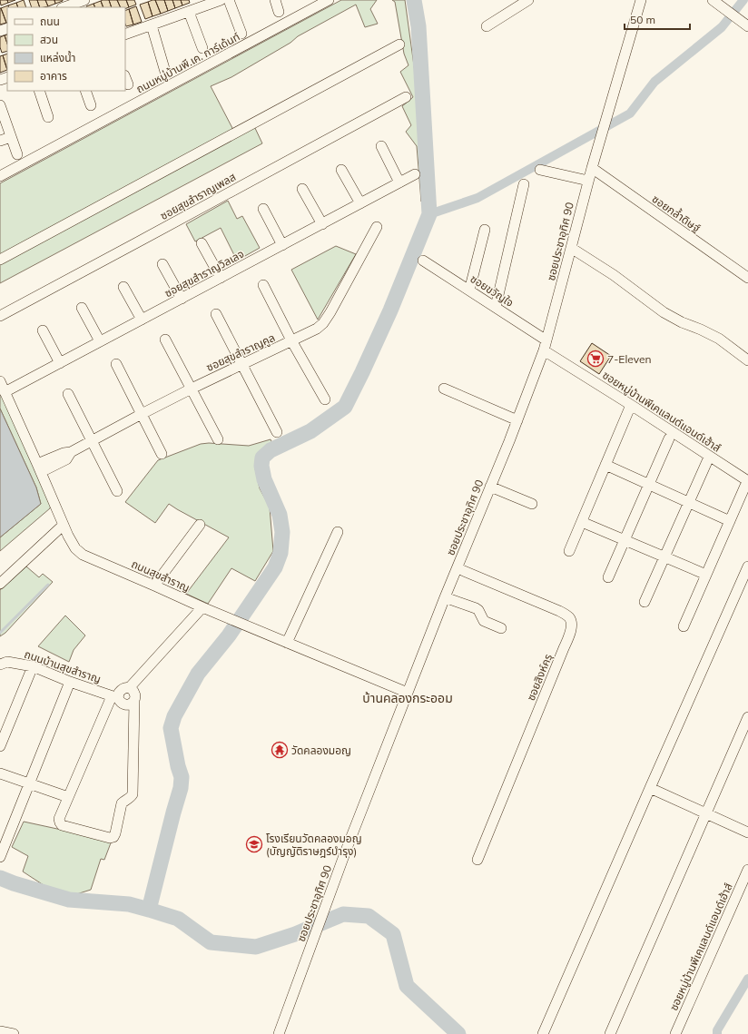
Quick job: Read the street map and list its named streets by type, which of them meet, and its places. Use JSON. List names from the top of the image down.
{
  "streets": {
    "street": [
      "ถนนหมู่บ้านพี.เค. การ์เด้นท์",
      "ซอยสุขสำราญเพลส",
      "ซอยกล้ำดิษฐ์",
      "ซอยประชาอุทิศ 90",
      "ซอยสุขสำราญวิลเลจ",
      "ซอยขวัญใจ",
      "ซอยสุขสำราญคูล",
      "ซอยหมู่บ้านพีเคแลนด์แอนด์เฮ้าส์",
      "ถนนสุขสำราญ",
      "ถนนบ้านสุขสำราญ",
      "ซอยสิงห์ครุ"
    ]
  },
  "crossings": [
    ["ซอยกล้ำดิษฐ์", "ซอยประชาอุทิศ 90"],
    ["ซอยประชาอุทิศ 90", "ซอยขวัญใจ"],
    ["ซอยประชาอุทิศ 90", "ซอยหมู่บ้านพีเคแลนด์แอนด์เฮ้าส์"],
    ["ซอยประชาอุทิศ 90", "ถนนสุขสำราญ"],
    ["ซอยประชาอุทิศ 90", "ซอยสิงห์ครุ"],
    ["ซอยสุขสำราญวิลเลจ", "ถนนสุขสำราญ"],
    ["ซอยสุขสำราญคูล", "ถนนสุขสำราญ"]
  ],
  "districts": ["บ้านคลองกระออม"],
  "places": {
    "supermarket": ["7-Eleven"],
    "temple": ["วัดคลองมอญ"],
    "school or university": ["โรงเรียนวัดคลองมอญ (บัญญัติราษฎร์บำรุง)"]
  },
  "legend": [
    "ถนน",
    "สวน",
    "แหล่งน้ำ",
    "อาคาร"
  ],
  "scale_bar": "50 m"
}
